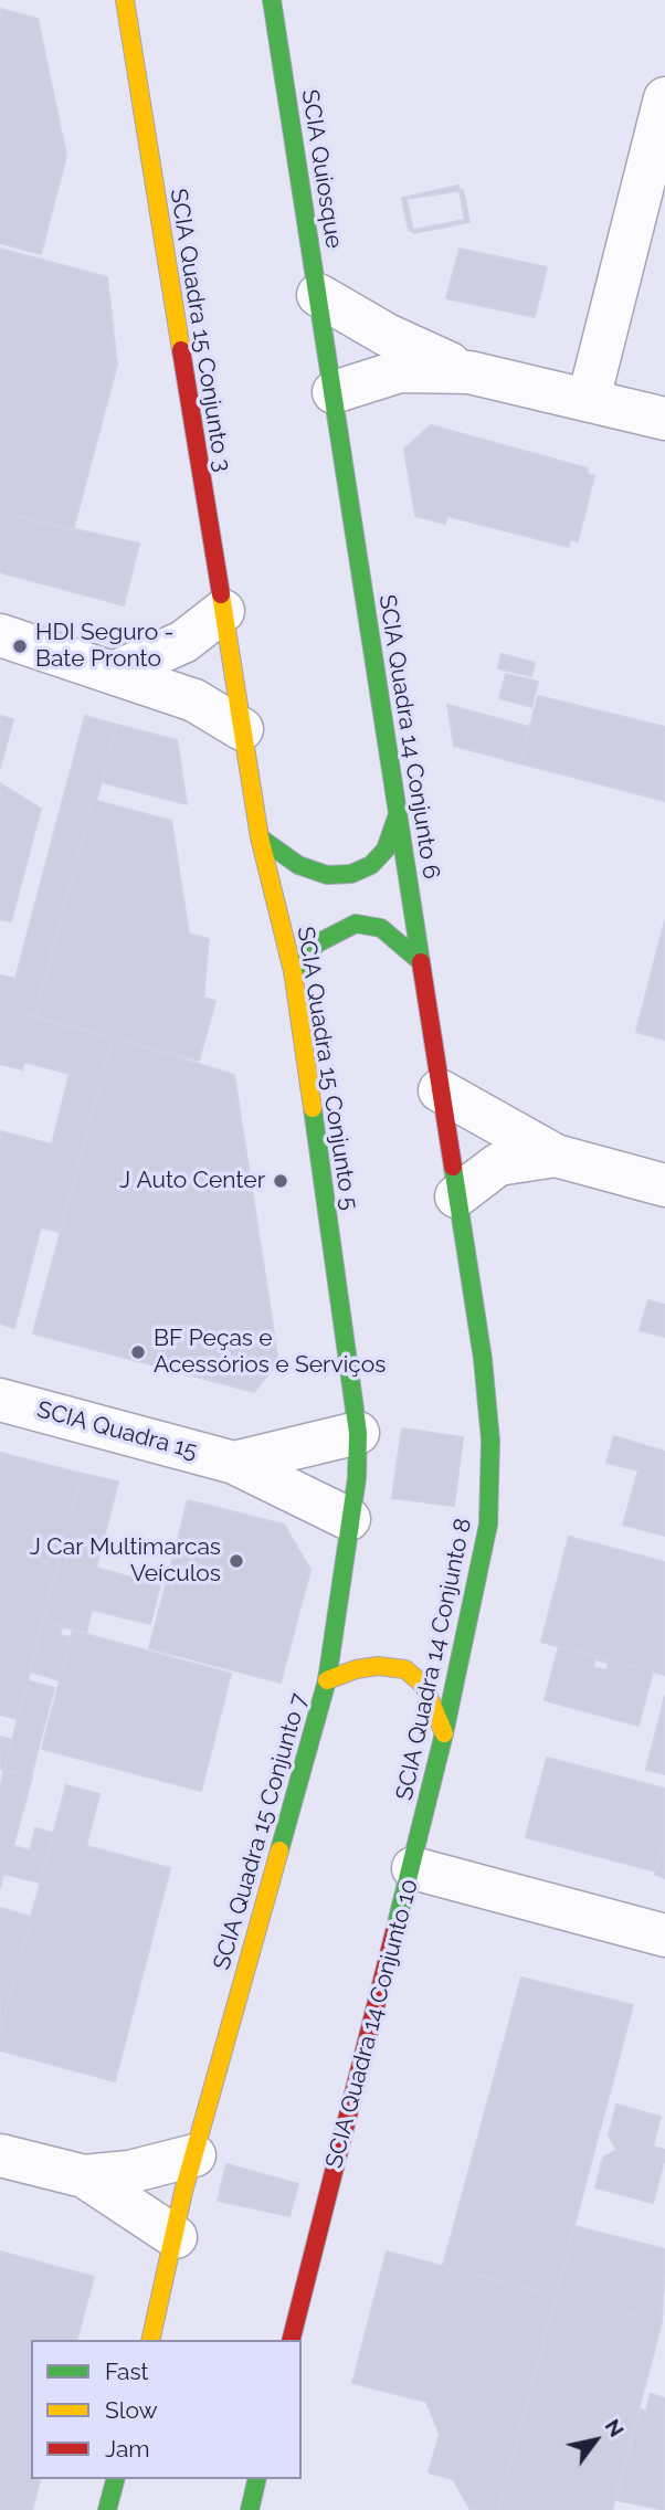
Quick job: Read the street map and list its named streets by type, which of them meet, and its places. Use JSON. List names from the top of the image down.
{
  "streets": {
    "main road": [
      "SCIA Quiosque",
      "SCIA Quadra 15 Conjunto 3",
      "SCIA Quadra 14 Conjunto 6",
      "SCIA Quadra 15 Conjunto 5",
      "SCIA Quadra 14 Conjunto 8",
      "SCIA Quadra 15 Conjunto 7",
      "SCIA Quadra 14 Conjunto 10"
    ],
    "street": ["SCIA Quadra 15"]
  },
  "crossings": [
    ["SCIA Quiosque", "SCIA Quadra 14 Conjunto 6"],
    ["SCIA Quadra 15 Conjunto 3", "SCIA Quadra 15 Conjunto 5"],
    ["SCIA Quadra 14 Conjunto 6", "SCIA Quadra 14 Conjunto 8"],
    ["SCIA Quadra 15 Conjunto 5", "SCIA Quadra 15"],
    ["SCIA Quadra 15 Conjunto 5", "SCIA Quadra 15 Conjunto 7"],
    ["SCIA Quadra 15", "SCIA Quadra 15 Conjunto 7"],
    ["SCIA Quadra 14 Conjunto 8", "SCIA Quadra 14 Conjunto 10"]
  ],
  "places": [
    "HDI Seguro - Bate Pronto",
    "J Auto Center",
    "BF Peças e Acessórios e Serviços",
    "J Car Multimarcas Veículos"
  ],
  "legend": ["Fast", "Slow", "Jam"],
  "north": "top right"
}
